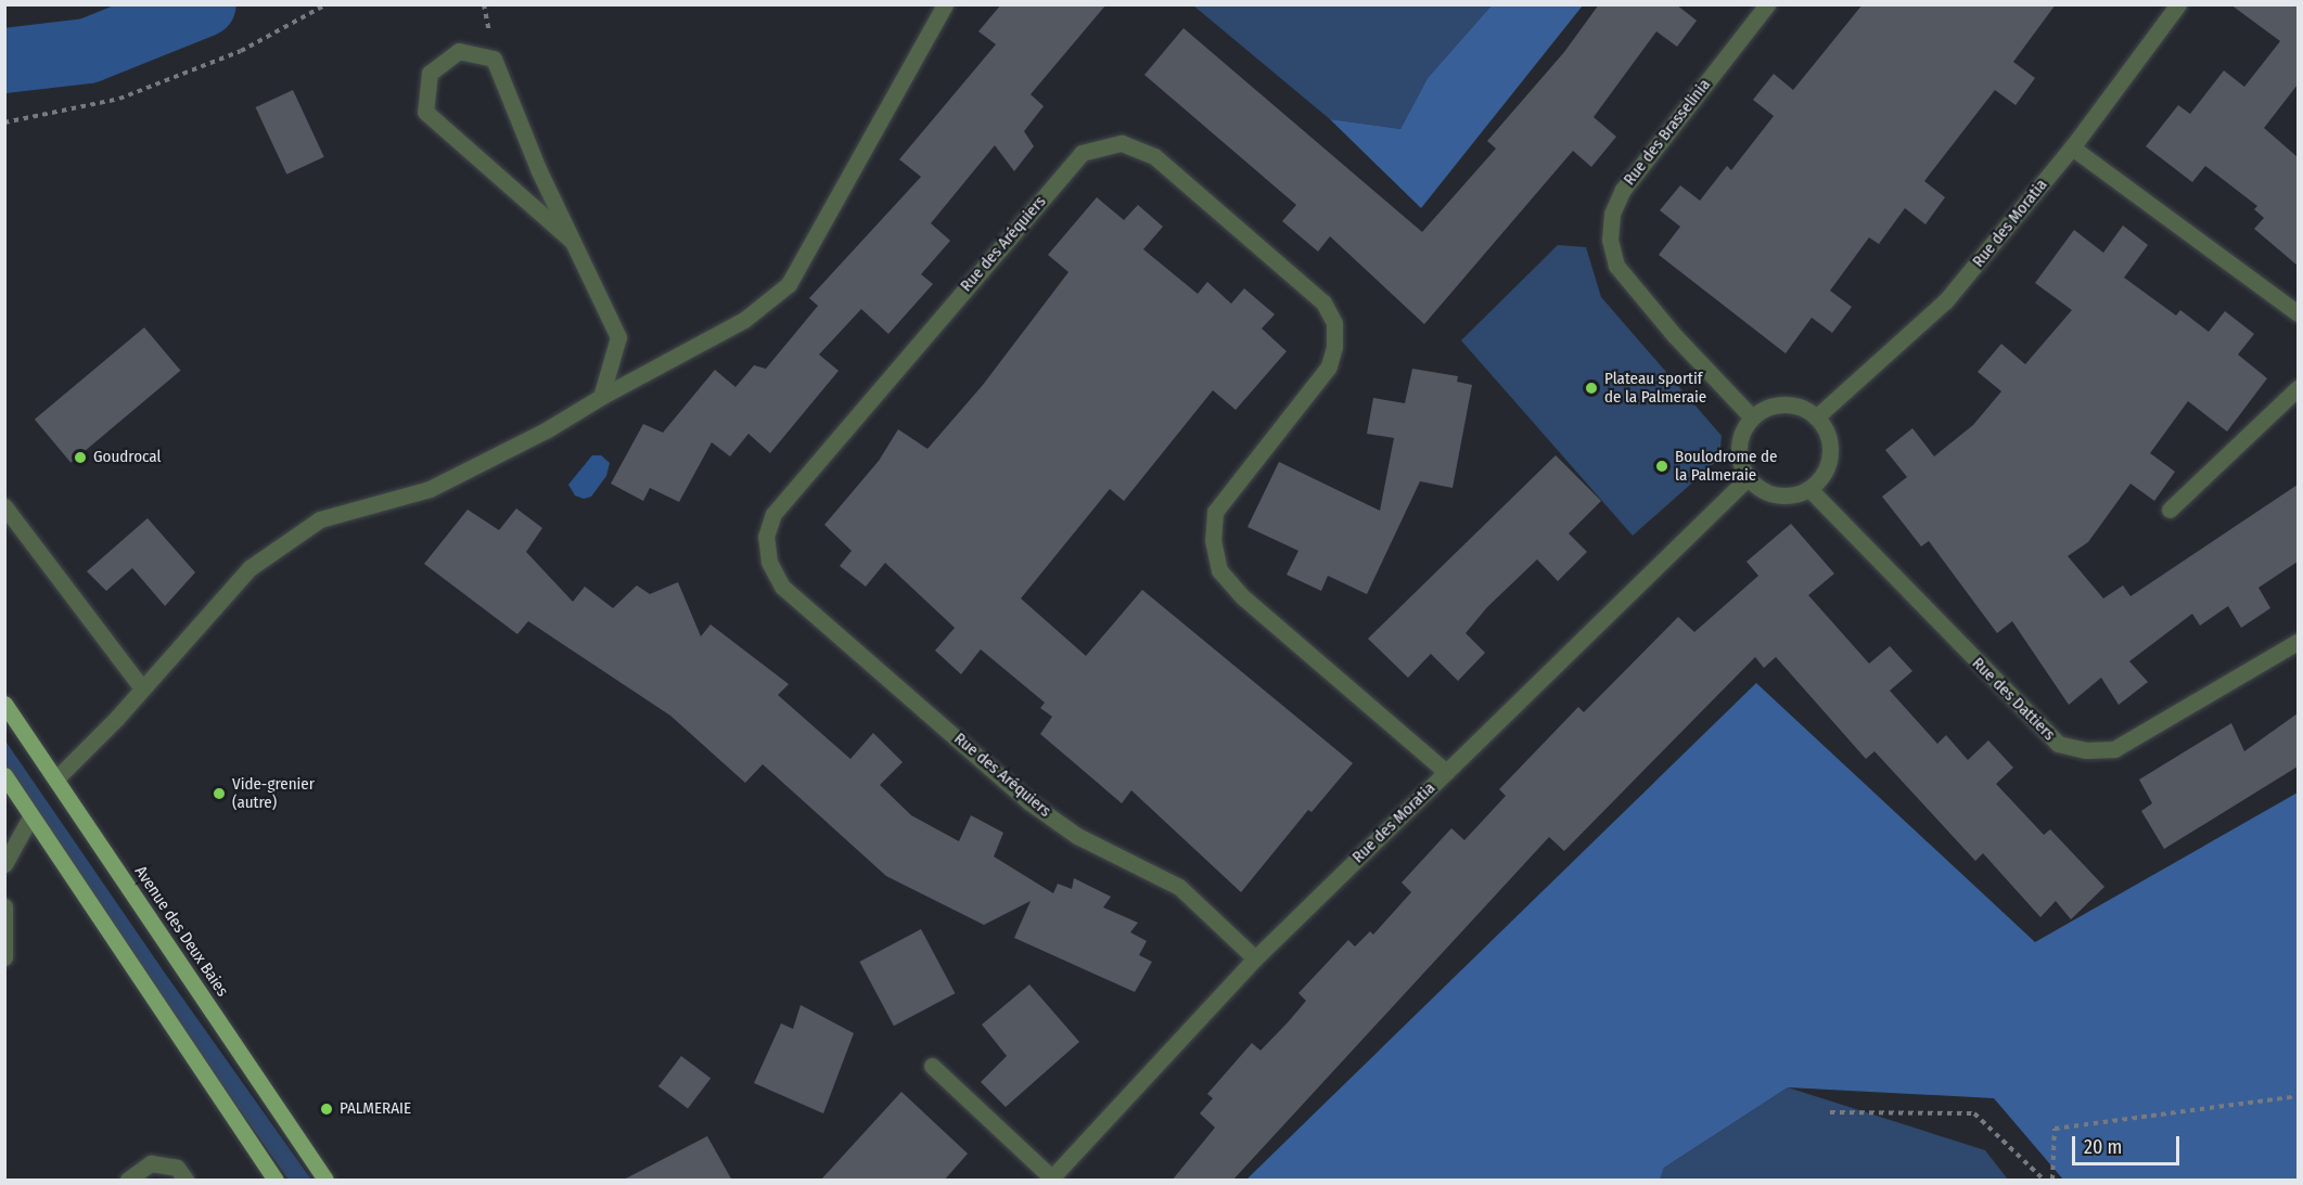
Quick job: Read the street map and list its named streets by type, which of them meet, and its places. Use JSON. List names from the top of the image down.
{
  "streets": {
    "main road": ["Avenue des Deux Baies"],
    "street": [
      "Rue des Brasselinia",
      "Rue des Moratia",
      "Rue des Aréquiers",
      "Rue des Dattiers"
    ]
  },
  "crossings": [
    ["Rue des Brasselinia", "Rue des Moratia"],
    ["Rue des Brasselinia", "Rue des Dattiers"],
    ["Rue des Moratia", "Rue des Aréquiers"],
    ["Rue des Moratia", "Rue des Dattiers"]
  ],
  "places": [
    "Plateau sportif de la Palmeraie",
    "Goudrocal",
    "Boulodrome de la Palmeraie",
    "Vide-grenier (autre)",
    "PALMERAIE"
  ],
  "scale_bar": "20 m"
}
